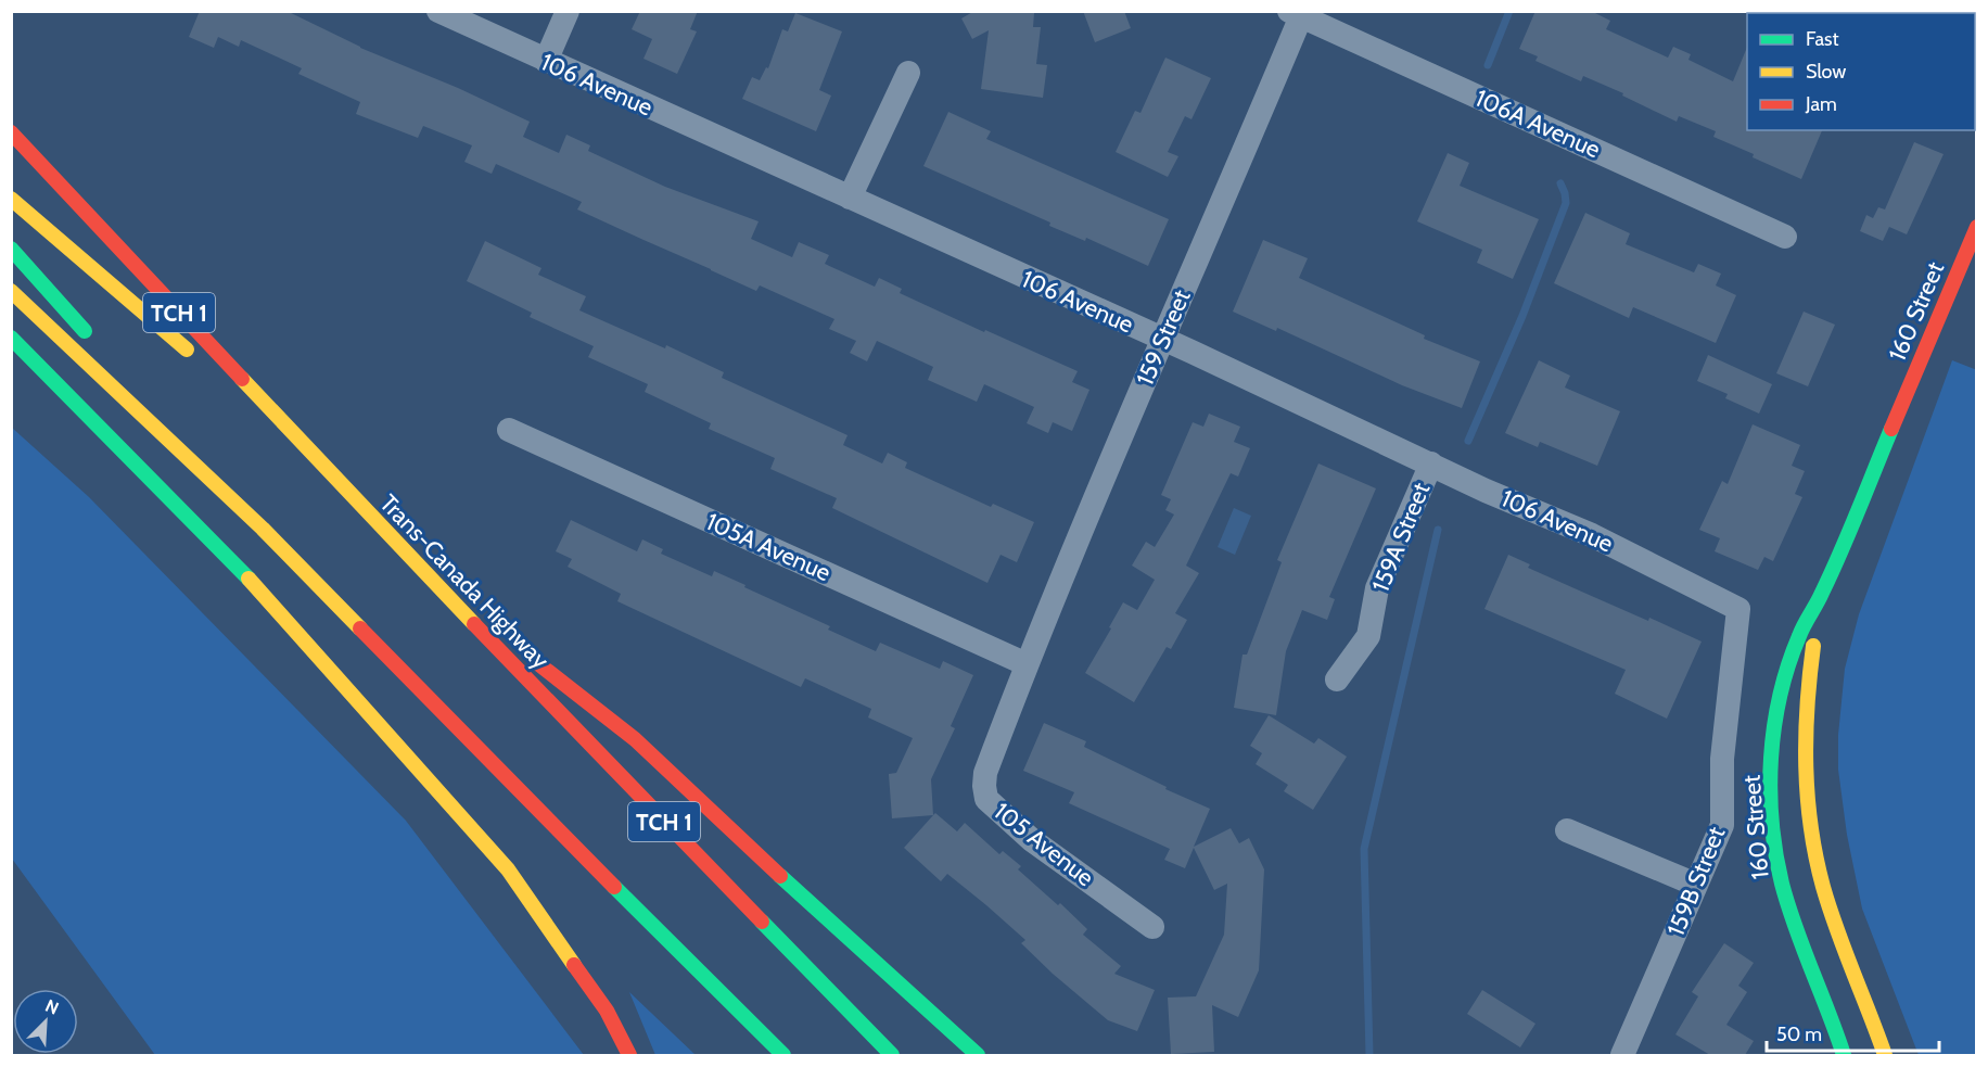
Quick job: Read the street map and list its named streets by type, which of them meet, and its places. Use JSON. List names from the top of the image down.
{
  "streets": {
    "main road": ["160 Street", "TCH 1", "Trans-Canada Highway"],
    "street": [
      "106 Avenue",
      "106A Avenue",
      "159 Street",
      "159A Street",
      "105A Avenue",
      "105 Avenue",
      "159B Street"
    ]
  },
  "crossings": [
    ["106 Avenue", "159 Street"],
    ["106 Avenue", "159A Street"],
    ["106 Avenue", "159B Street"],
    ["106A Avenue", "159 Street"],
    ["159 Street", "105A Avenue"],
    ["159 Street", "105 Avenue"],
    ["105A Avenue", "105 Avenue"]
  ],
  "legend": ["Fast", "Slow", "Jam"],
  "scale_bar": "50 m",
  "north": "top right"
}
